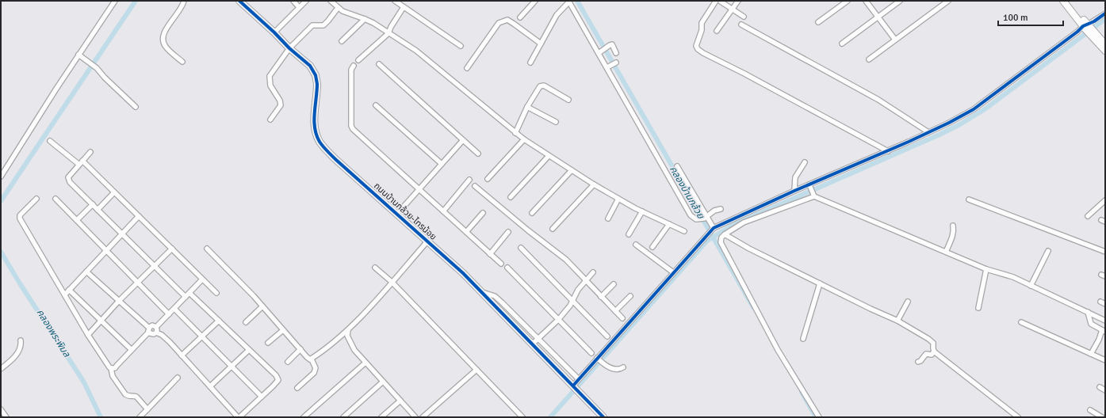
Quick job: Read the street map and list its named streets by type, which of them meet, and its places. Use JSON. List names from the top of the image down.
{
  "streets": {
    "street": ["ถนนบ้านกล้วย-ไทรน้อย"]
  },
  "water": ["คลองบ้านกล้วย", "คลองพระพิมล"],
  "scale_bar": "100 m"
}
